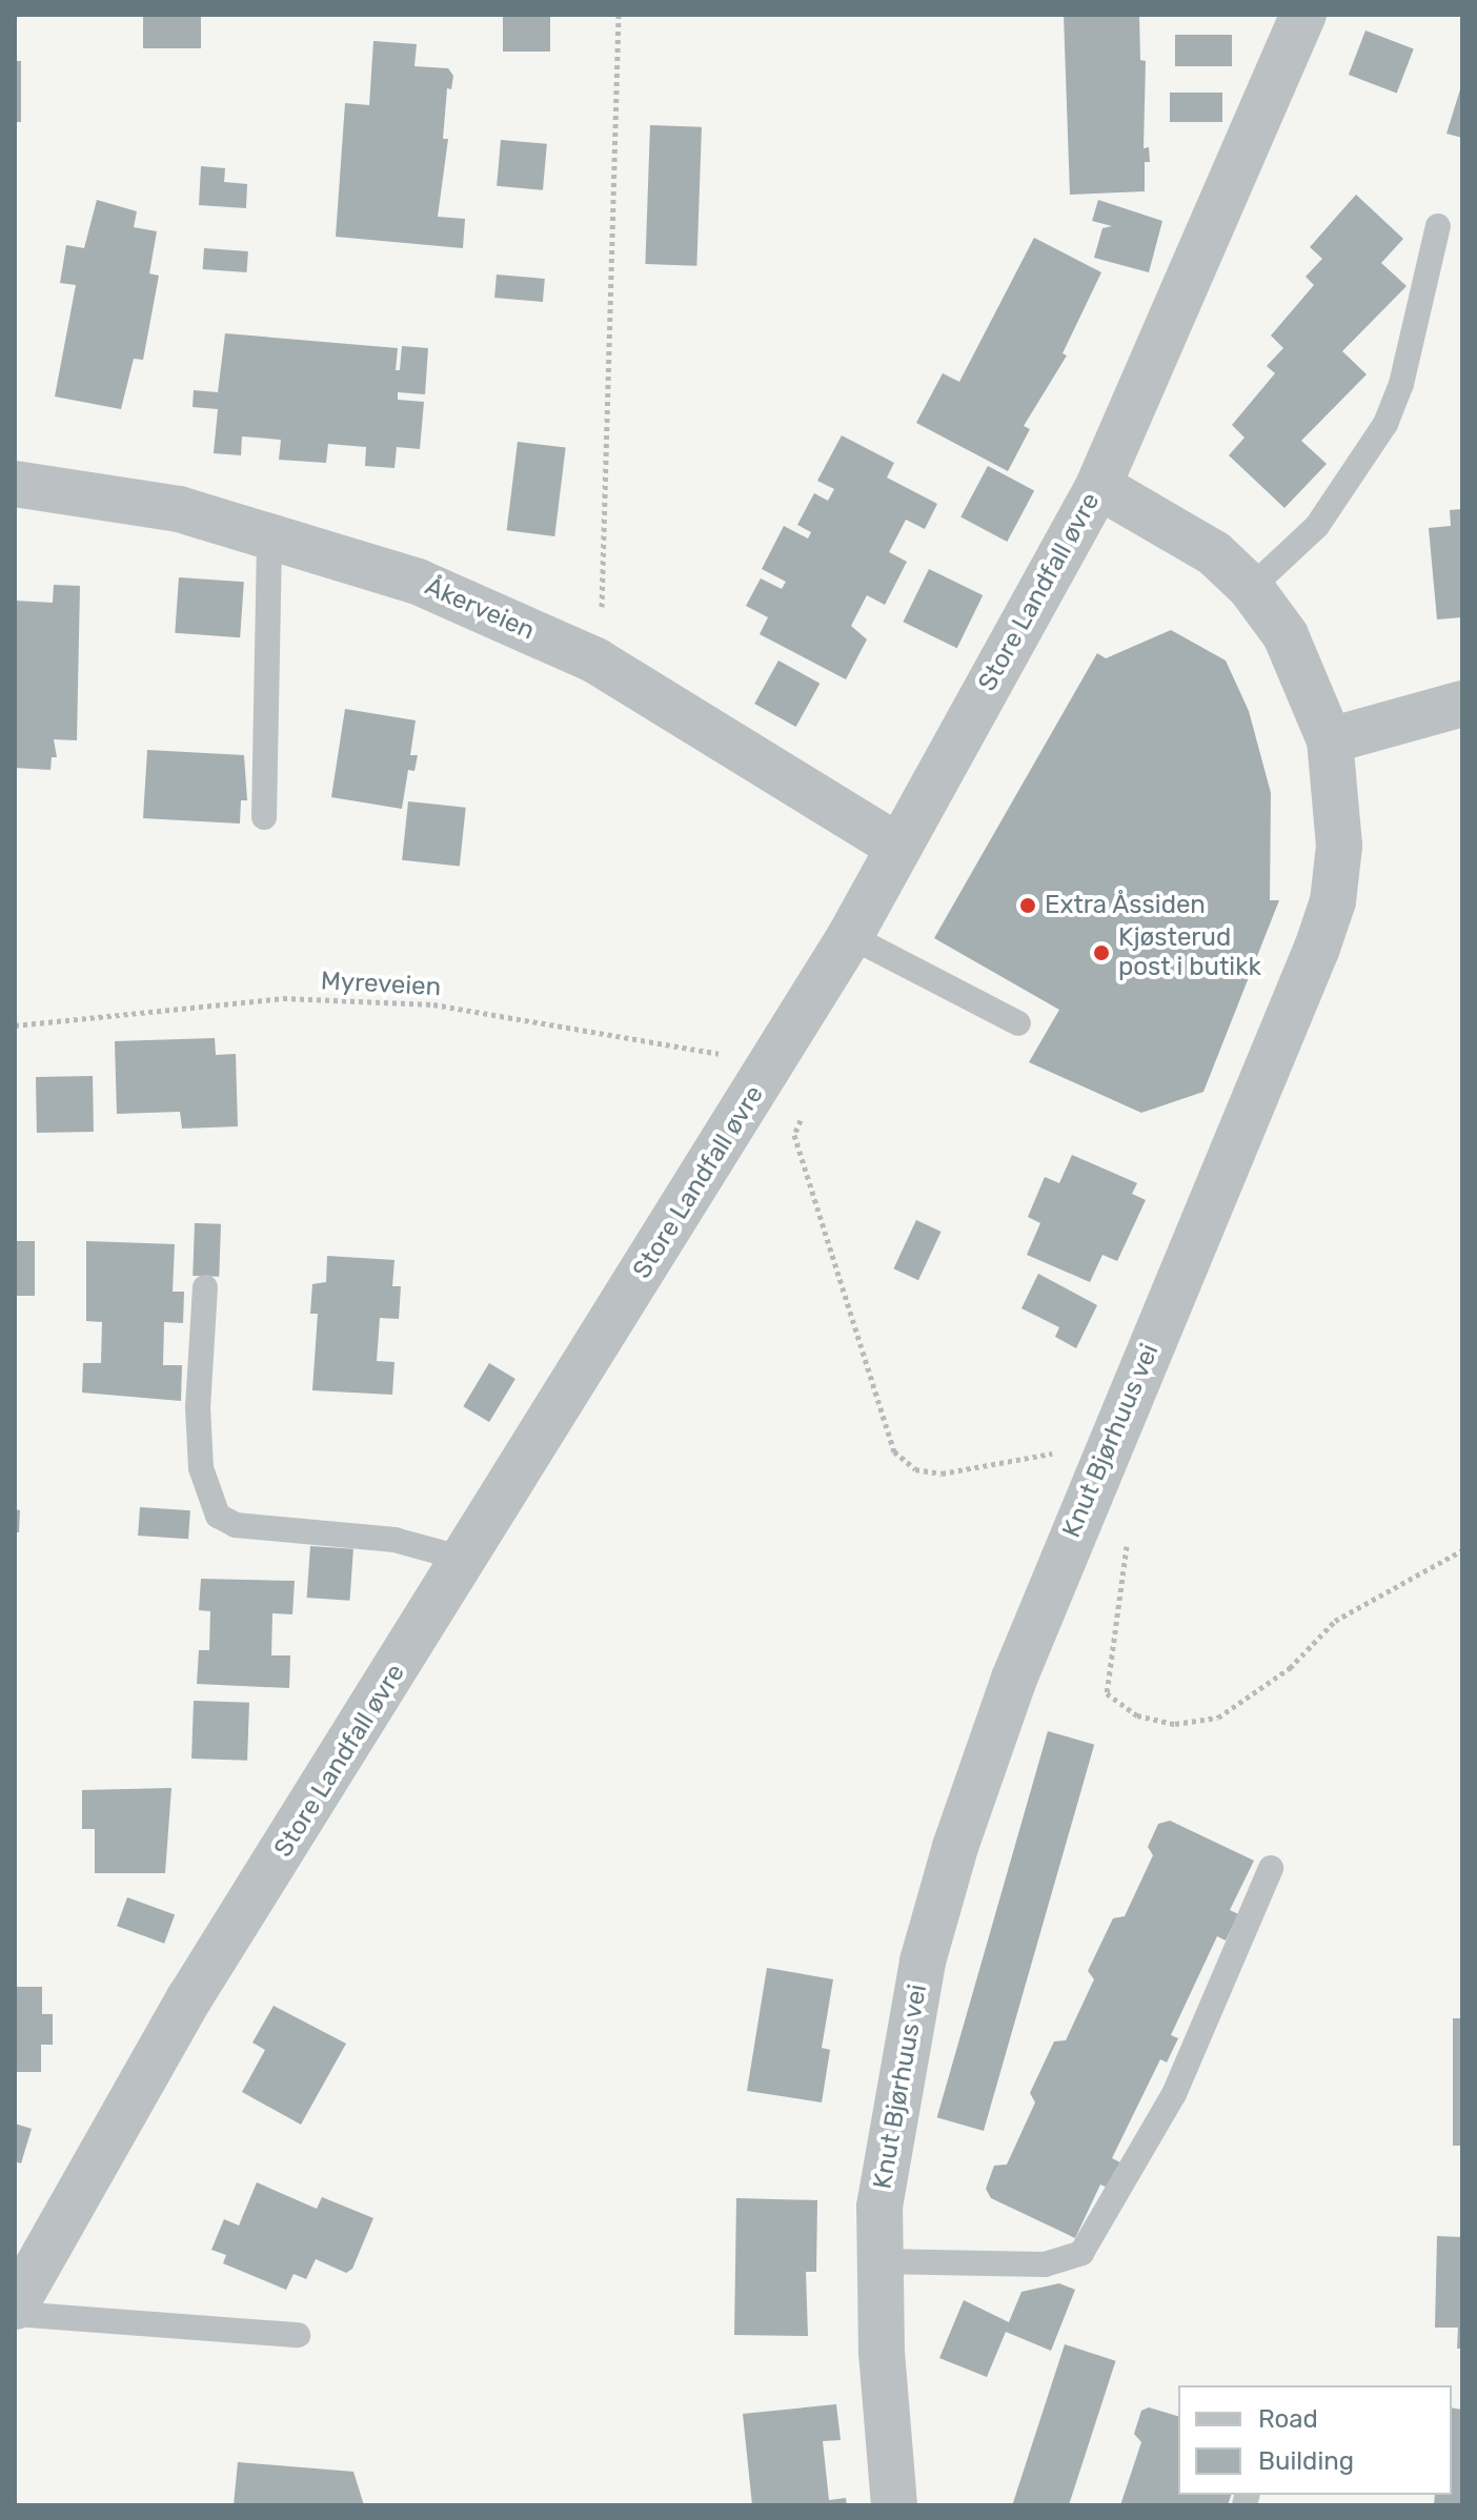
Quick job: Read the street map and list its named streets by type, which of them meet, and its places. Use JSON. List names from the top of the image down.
{
  "streets": {
    "street": ["Store Landfall øvre", "Åkerveien", "Knut Bjørhuus vei"],
    "path": ["Myreveien"]
  },
  "crossings": [
    ["Store Landfall øvre", "Åkerveien"],
    ["Store Landfall øvre", "Knut Bjørhuus vei"]
  ],
  "places": ["Extra Åssiden", "Kjøsterud post i butikk"],
  "legend": ["Road", "Building"]
}
